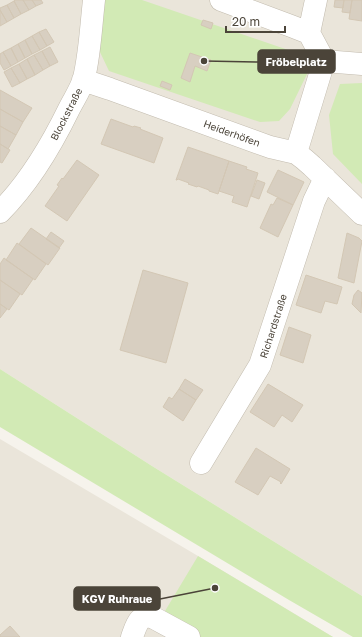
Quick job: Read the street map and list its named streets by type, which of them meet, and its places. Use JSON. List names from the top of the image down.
{
  "streets": {
    "street": ["Blockstraße", "Heiderhöfen", "Richardstraße"]
  },
  "crossings": [
    ["Blockstraße", "Heiderhöfen"],
    ["Heiderhöfen", "Richardstraße"]
  ],
  "places": ["Fröbelplatz", "KGV Ruhraue"],
  "scale_bar": "20 m"
}
